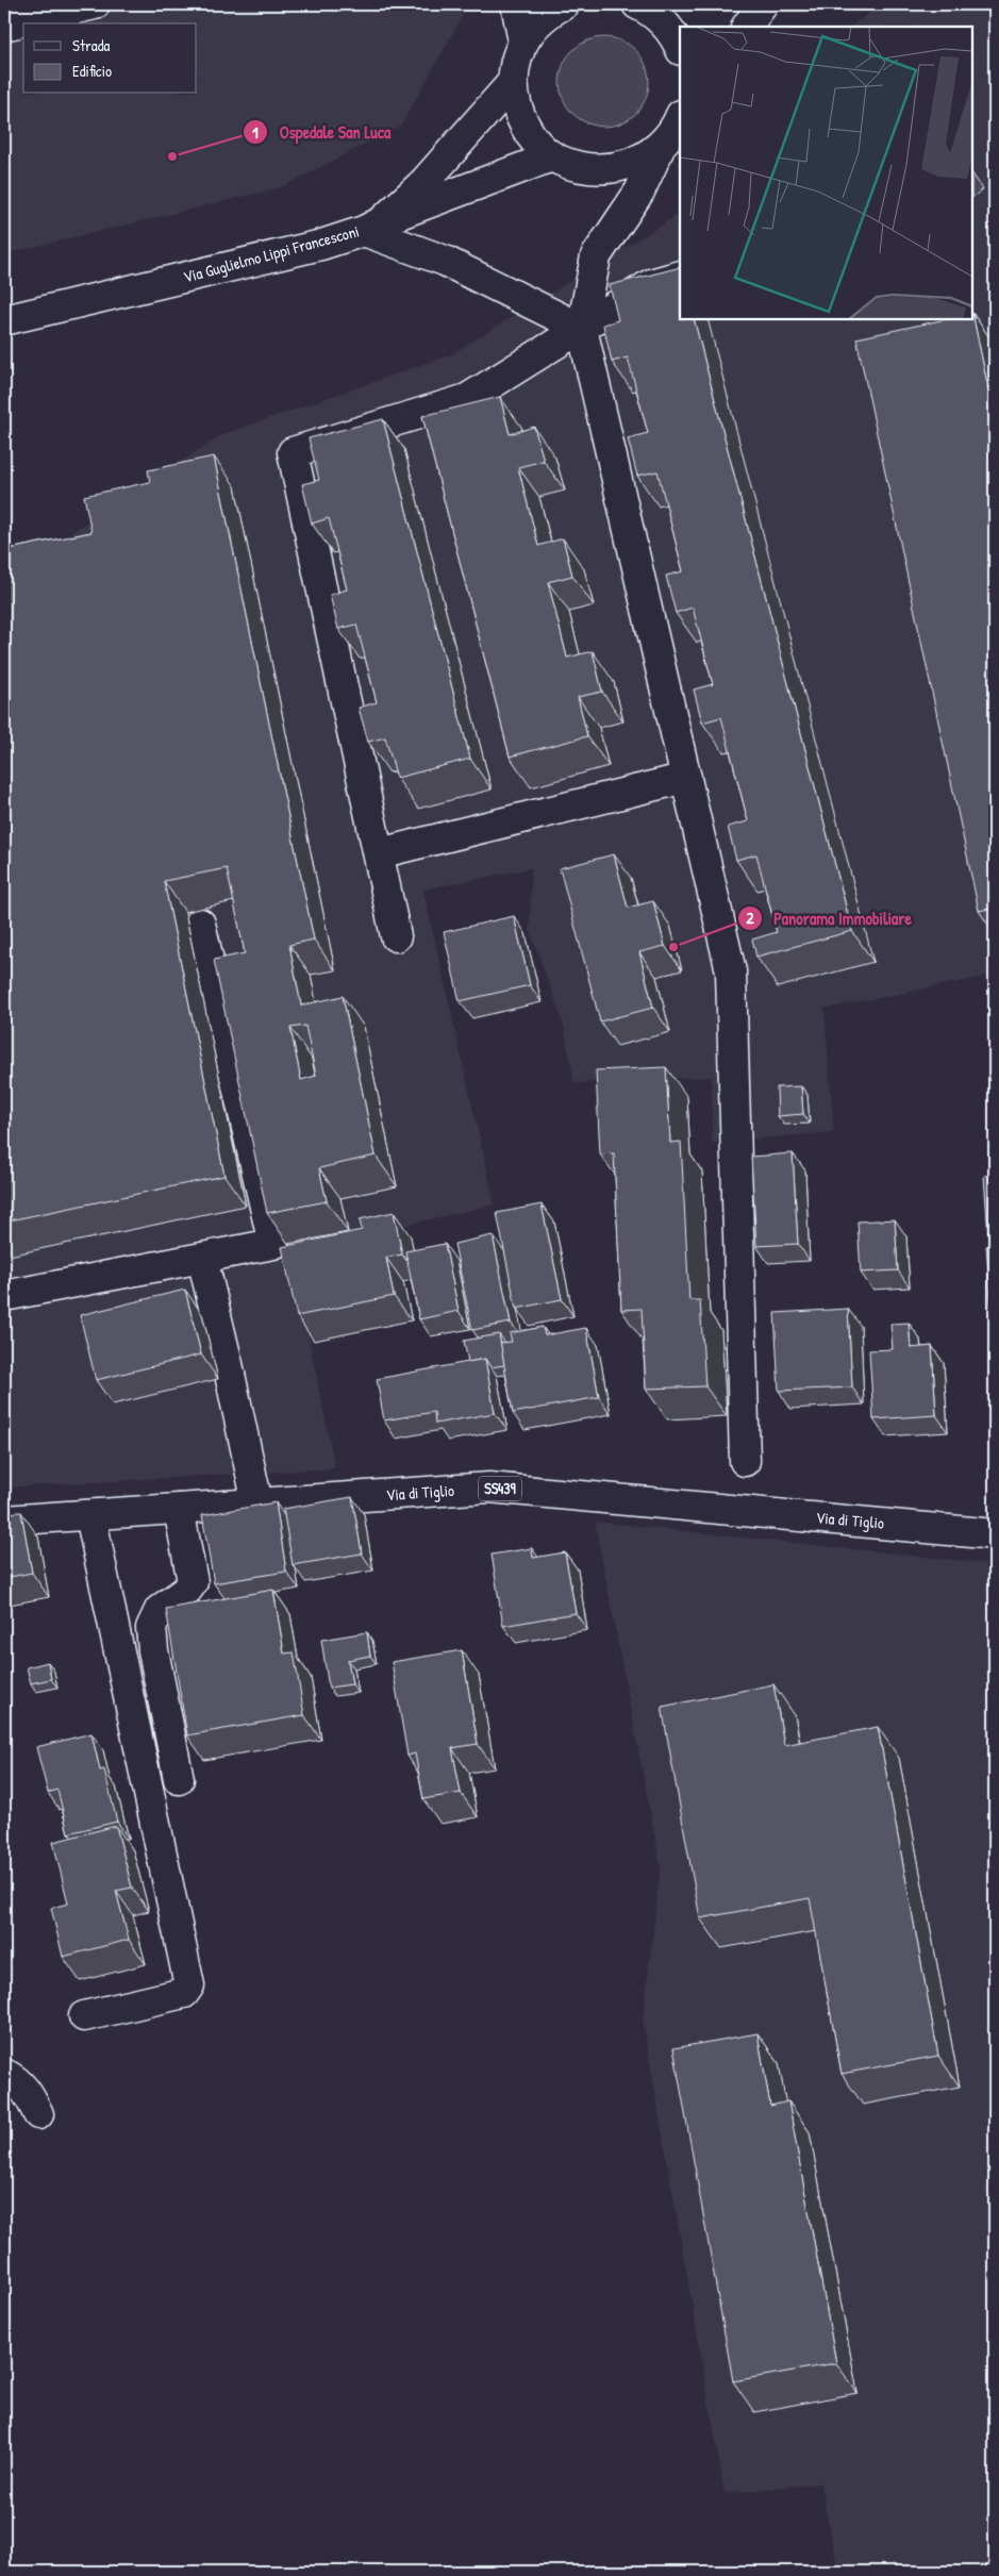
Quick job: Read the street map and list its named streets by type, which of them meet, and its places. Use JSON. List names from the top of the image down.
{
  "streets": {
    "street": ["Via Guglielmo Lippi Francesconi", "SS439", "Via di Tiglio"]
  },
  "places": ["Ospedale San Luca", "Panorama Immobiliare"],
  "legend": ["Strada", "Edificio"]
}
